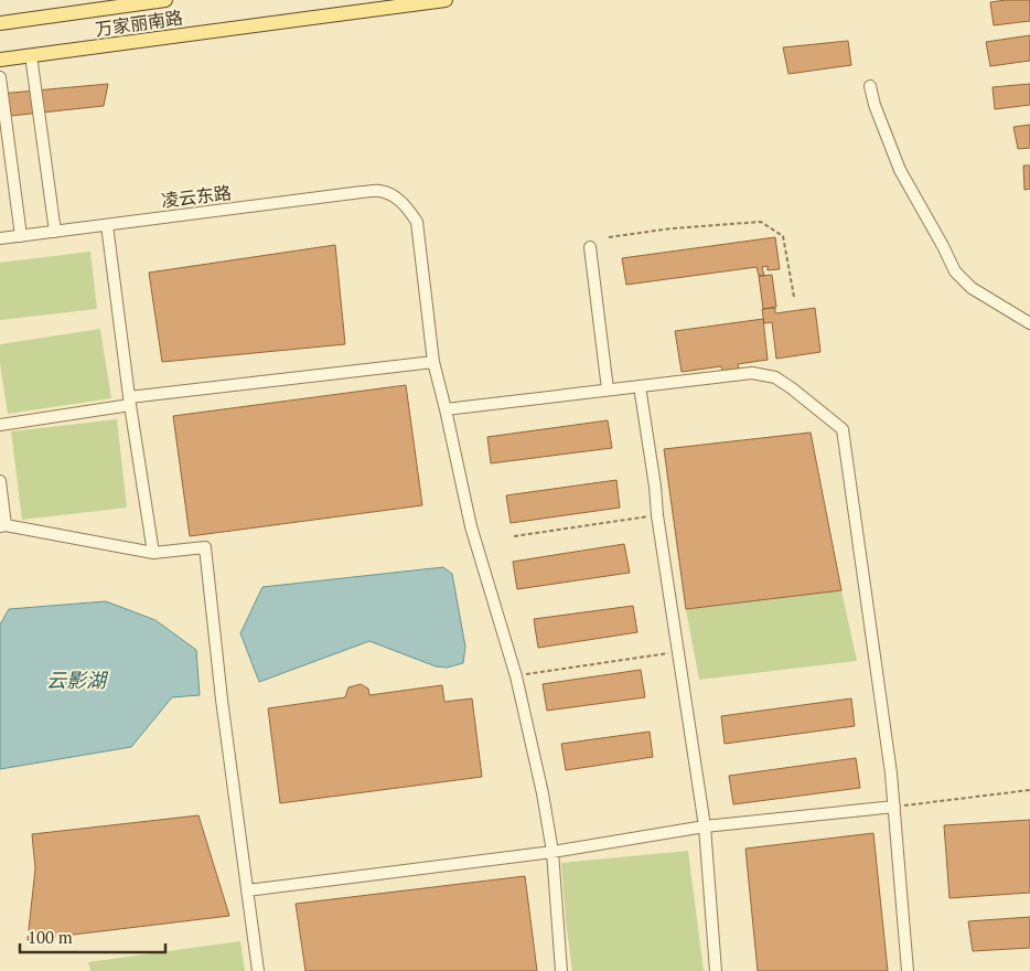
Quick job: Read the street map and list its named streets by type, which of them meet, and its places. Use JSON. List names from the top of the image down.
{
  "streets": {
    "main road": ["万家丽南路"],
    "street": ["凌云东路"]
  },
  "water": ["云影湖"],
  "scale_bar": "100 m"
}
